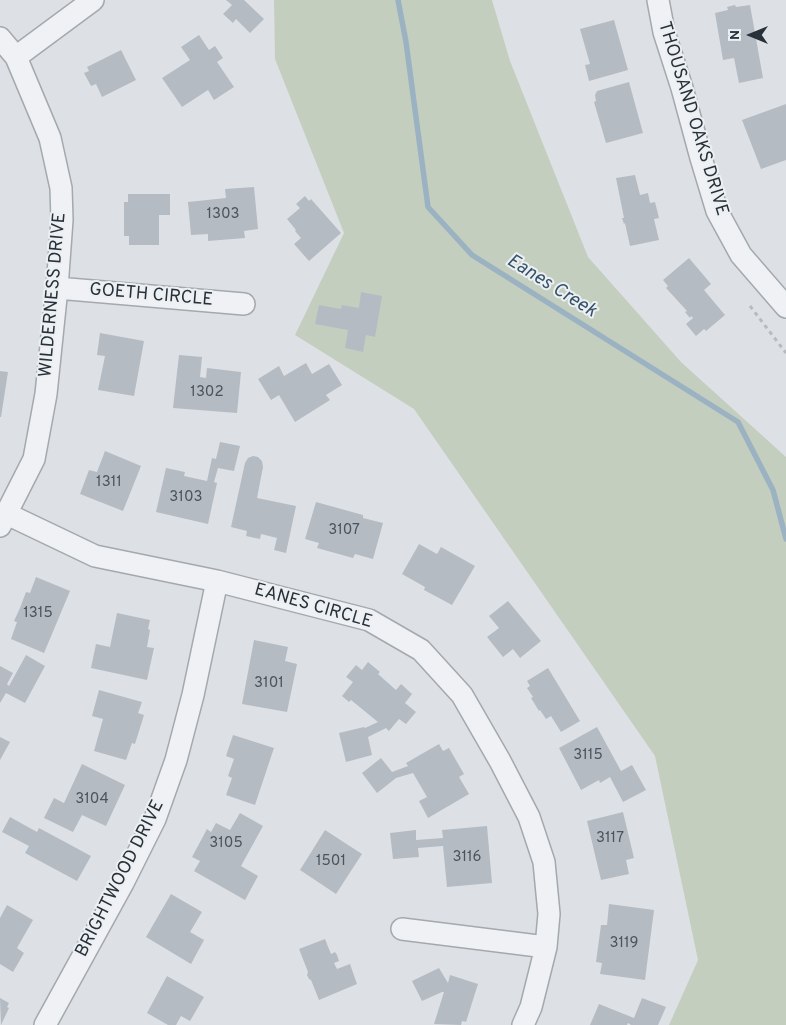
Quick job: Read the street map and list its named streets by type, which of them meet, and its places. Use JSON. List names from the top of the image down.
{
  "streets": {
    "street": [
      "THOUSAND OAKS DRIVE",
      "WILDERNESS DRIVE",
      "GOETH CIRCLE",
      "EANES CIRCLE",
      "BRIGHTWOOD DRIVE"
    ]
  },
  "crossings": [
    ["WILDERNESS DRIVE", "GOETH CIRCLE"],
    ["WILDERNESS DRIVE", "EANES CIRCLE"],
    ["EANES CIRCLE", "BRIGHTWOOD DRIVE"]
  ],
  "water": ["Eanes Creek"],
  "house_numbers": [
    "1303",
    "1302",
    "1311",
    "3103",
    "3107",
    "1315",
    "3101",
    "3115",
    "3104",
    "3117",
    "3105",
    "3116",
    "1501",
    "3119"
  ],
  "north": "left"
}
